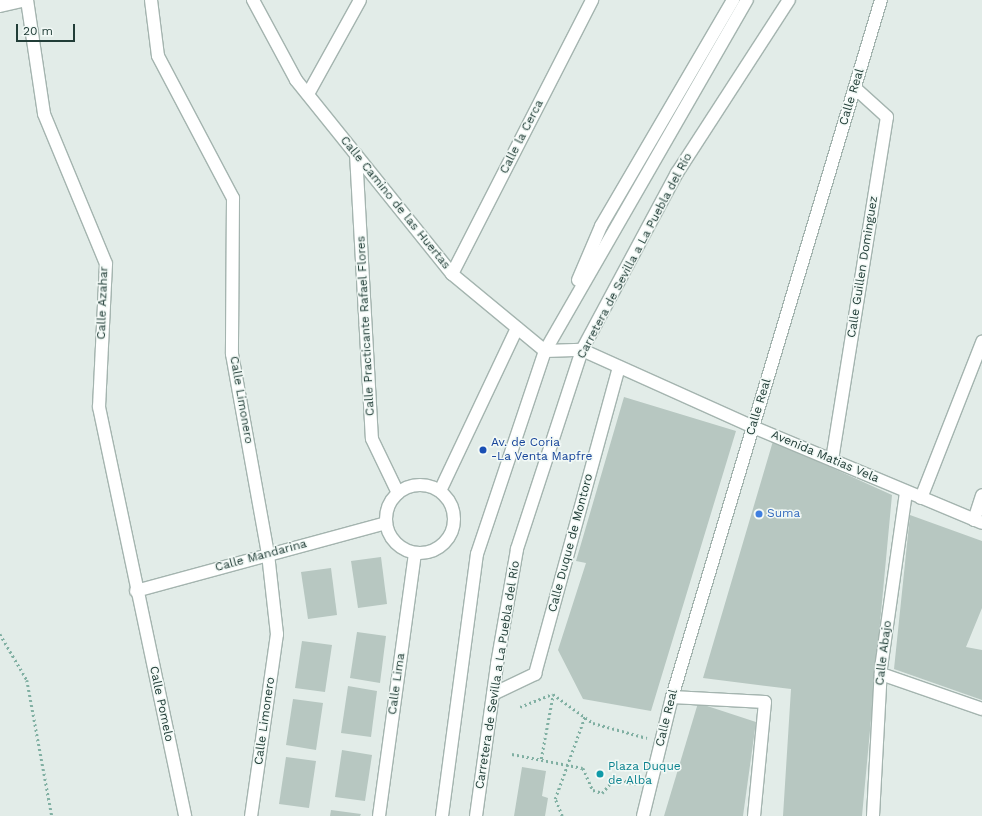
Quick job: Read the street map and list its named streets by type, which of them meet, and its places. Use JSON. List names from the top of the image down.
{
  "streets": {
    "street": [
      "Calle Real",
      "Calle la Cerca",
      "Calle Camino de las Huertas",
      "Carretera de Sevilla a La Puebla del Río",
      "Calle Guillen Dominguez",
      "Calle Azahar",
      "Calle Practicante Rafael Flores",
      "Calle Limonero",
      "Avenida Matias Vela",
      "Calle Duque de Montoro",
      "Calle Mandarina",
      "Calle Abajo",
      "Calle Lima",
      "Calle Pomelo"
    ]
  },
  "crossings": [
    ["Calle Real", "Calle Guillen Dominguez"],
    ["Calle Real", "Avenida Matias Vela"],
    ["Calle la Cerca", "Calle Camino de las Huertas"],
    ["Calle Camino de las Huertas", "Calle Practicante Rafael Flores"],
    ["Carretera de Sevilla a La Puebla del Río", "Avenida Matias Vela"],
    ["Carretera de Sevilla a La Puebla del Río", "Calle Duque de Montoro"],
    ["Calle Guillen Dominguez", "Avenida Matias Vela"],
    ["Calle Azahar", "Calle Mandarina"],
    ["Calle Azahar", "Calle Pomelo"],
    ["Calle Practicante Rafael Flores", "Calle Mandarina"],
    ["Calle Practicante Rafael Flores", "Calle Lima"],
    ["Calle Limonero", "Calle Mandarina"],
    ["Avenida Matias Vela", "Calle Duque de Montoro"],
    ["Avenida Matias Vela", "Calle Abajo"],
    ["Calle Mandarina", "Calle Lima"],
    ["Calle Mandarina", "Calle Pomelo"]
  ],
  "places": ["Av. de Coria -La Venta Mapfre", "Suma", "Plaza Duque de Alba"],
  "scale_bar": "20 m"
}
